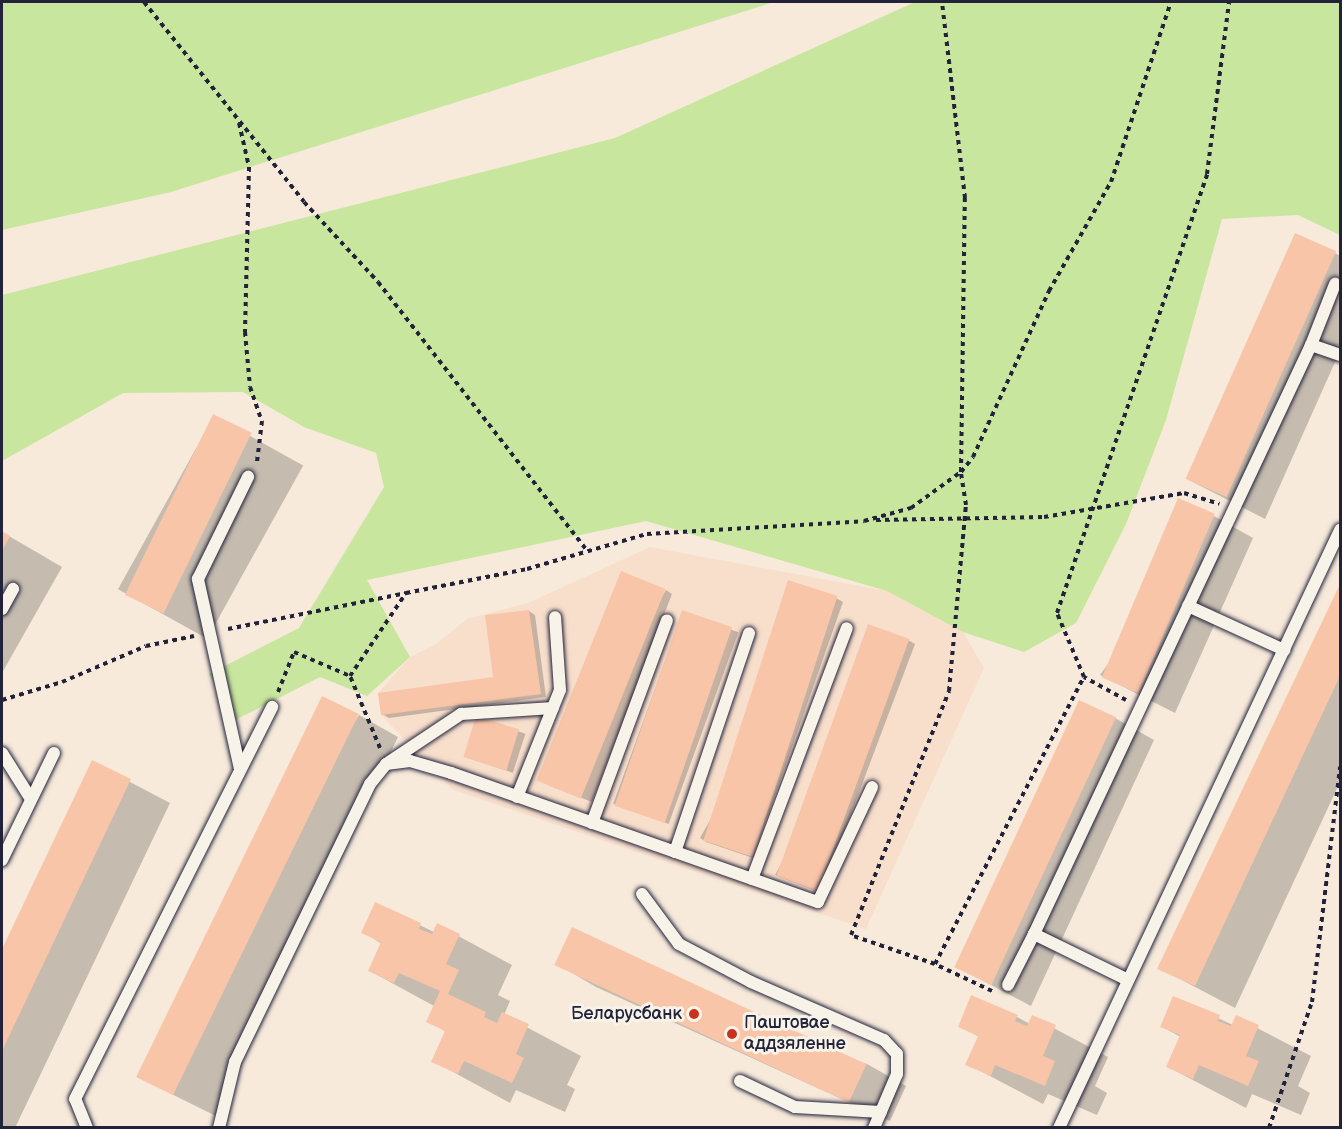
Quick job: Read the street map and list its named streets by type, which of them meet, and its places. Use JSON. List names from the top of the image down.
{
  "places": ["Беларусбанк", "Паштовае аддзяленне"]
}
